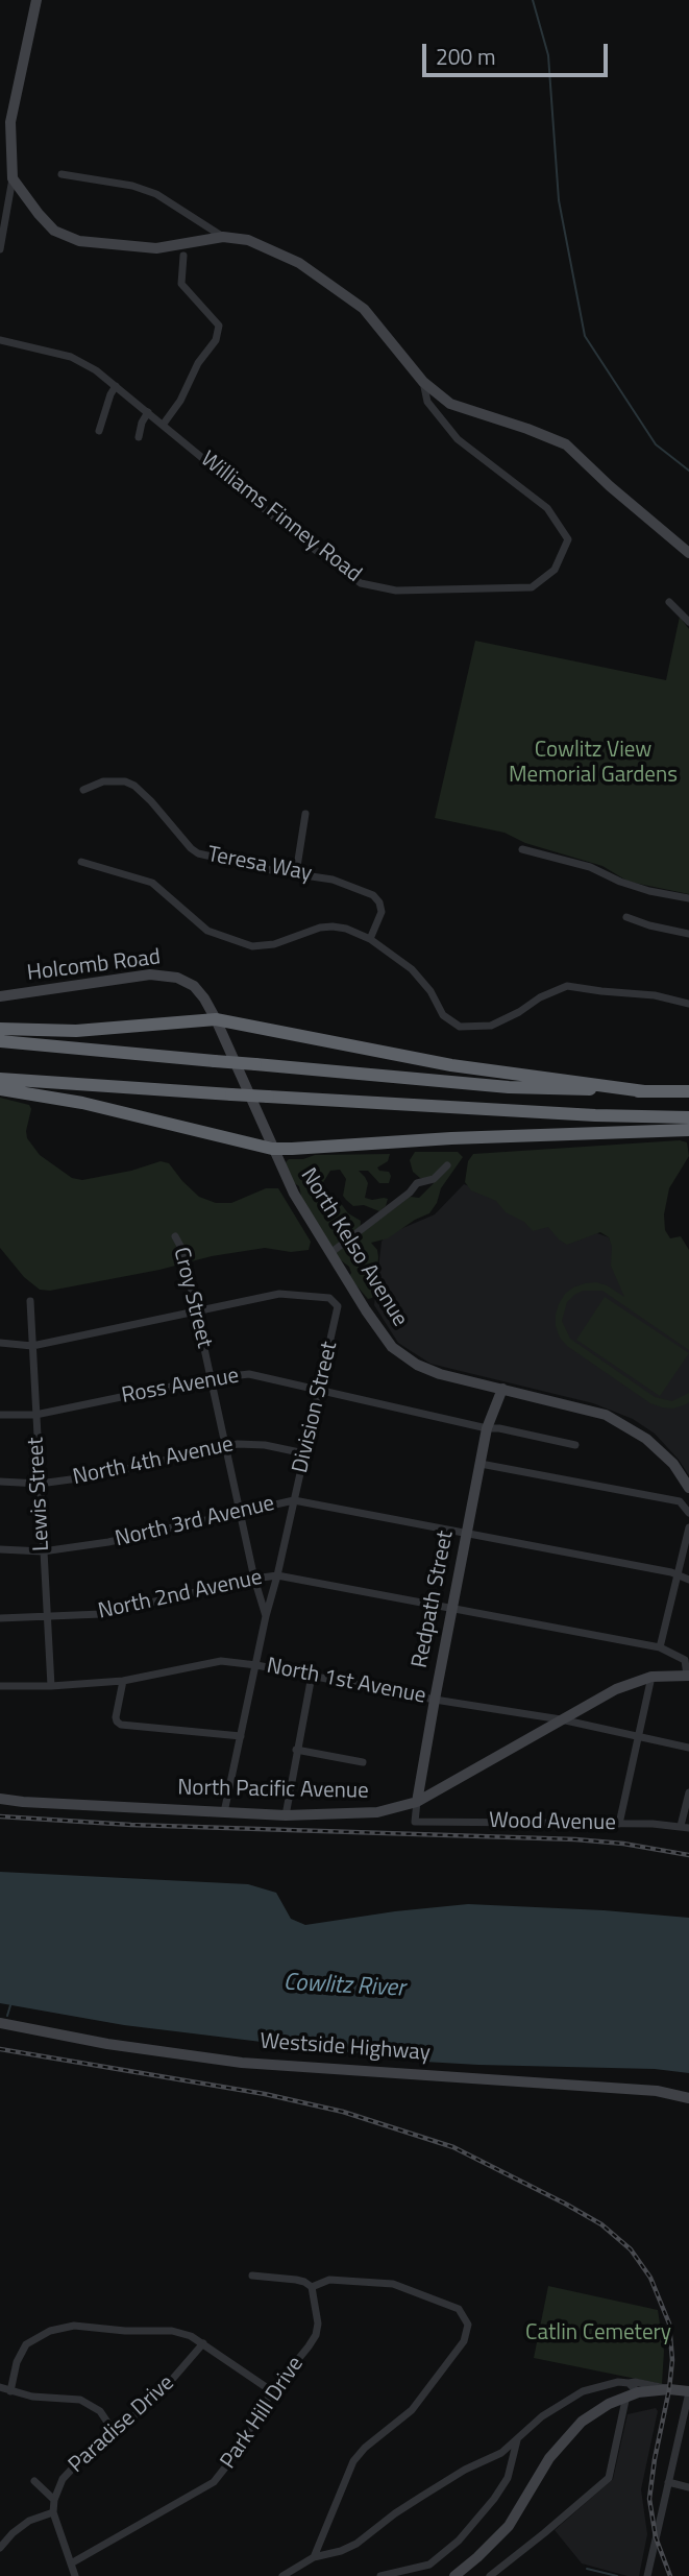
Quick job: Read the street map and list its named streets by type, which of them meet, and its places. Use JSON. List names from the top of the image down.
{
  "streets": {
    "street": [
      "Williams Finney Road",
      "Teresa Way",
      "Holcomb Road",
      "North Kelso Avenue",
      "Croy Street",
      "Ross Avenue",
      "Division Street",
      "North 4th Avenue",
      "Lewis Street",
      "North 3rd Avenue",
      "North 2nd Avenue",
      "Redpath Street",
      "North 1st Avenue",
      "North Pacific Avenue",
      "Wood Avenue",
      "Westside Highway",
      "Park Hill Drive",
      "Paradise Drive"
    ]
  },
  "crossings": [
    ["Holcomb Road", "North Kelso Avenue"],
    ["North Kelso Avenue", "Redpath Street"],
    ["Croy Street", "Ross Avenue"],
    ["Croy Street", "Division Street"],
    ["Croy Street", "North 4th Avenue"],
    ["Croy Street", "North 3rd Avenue"],
    ["Croy Street", "North 2nd Avenue"],
    ["Ross Avenue", "Division Street"],
    ["Ross Avenue", "Lewis Street"],
    ["Ross Avenue", "Redpath Street"],
    ["Division Street", "North 4th Avenue"],
    ["Division Street", "North 3rd Avenue"],
    ["Division Street", "North 2nd Avenue"],
    ["Division Street", "North 1st Avenue"],
    ["Division Street", "North Pacific Avenue"],
    ["North 4th Avenue", "Lewis Street"],
    ["Lewis Street", "North 3rd Avenue"],
    ["Lewis Street", "North 2nd Avenue"],
    ["Lewis Street", "North 1st Avenue"],
    ["North 3rd Avenue", "Redpath Street"],
    ["North 2nd Avenue", "Redpath Street"],
    ["North 2nd Avenue", "North Pacific Avenue"],
    ["Redpath Street", "North 1st Avenue"],
    ["Redpath Street", "North Pacific Avenue"],
    ["Redpath Street", "Wood Avenue"],
    ["North 1st Avenue", "North Pacific Avenue"]
  ],
  "water": ["Cowlitz River"],
  "parks": ["Cowlitz View Memorial Gardens", "Catlin Cemetery"],
  "scale_bar": "200 m"
}
